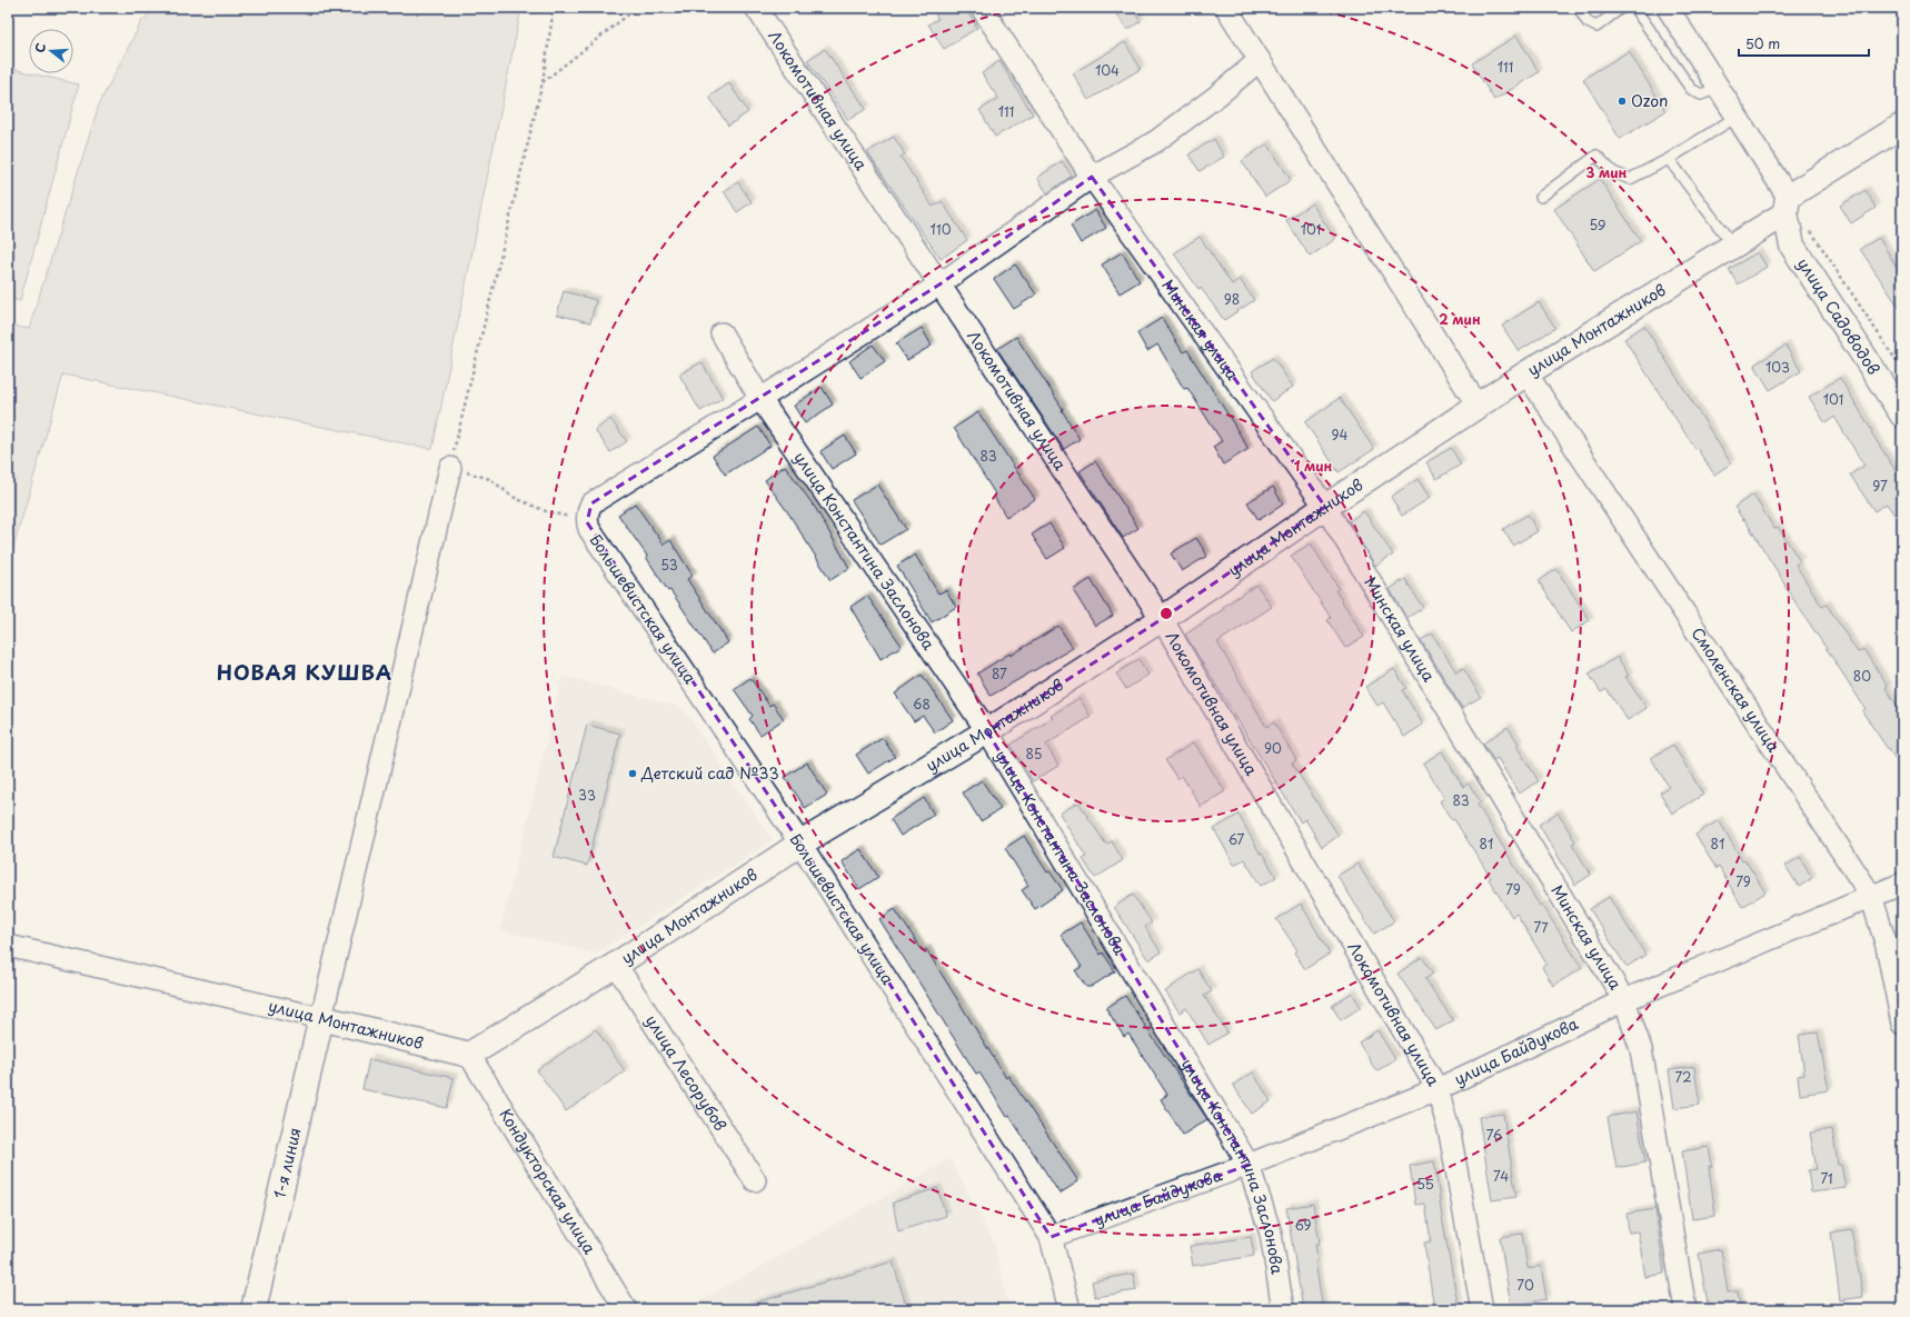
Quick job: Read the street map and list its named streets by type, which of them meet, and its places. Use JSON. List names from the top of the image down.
{
  "streets": {
    "street": [
      "Локомотивная улица",
      "улица Садоводов",
      "Минская улица",
      "улица Монтажников",
      "улица Константина Заслонова",
      "Большевистская улица",
      "Смоленская улица",
      "улица Байдукова",
      "улица Лесорубов",
      "1-я линия",
      "Кондукторская улица"
    ]
  },
  "crossings": [
    ["Локомотивная улица", "улица Монтажников"],
    ["Локомотивная улица", "улица Байдукова"],
    ["улица Садоводов", "улица Монтажников"],
    ["Минская улица", "улица Монтажников"],
    ["Минская улица", "улица Байдукова"],
    ["улица Монтажников", "улица Константина Заслонова"],
    ["улица Монтажников", "Большевистская улица"],
    ["улица Монтажников", "Смоленская улица"],
    ["улица Монтажников", "улица Лесорубов"],
    ["улица Монтажников", "1-я линия"],
    ["улица Монтажников", "Кондукторская улица"],
    ["улица Константина Заслонова", "улица Байдукова"],
    ["Большевистская улица", "улица Байдукова"],
    ["Смоленская улица", "улица Байдукова"]
  ],
  "districts": ["НОВАЯ КУШВА"],
  "places": ["Ozon", "Детский сад №33"],
  "house_numbers": [
    "111",
    "104",
    "111",
    "59",
    "110",
    "101",
    "98",
    "103",
    "101",
    "94",
    "83",
    "97",
    "53",
    "87",
    "80",
    "68",
    "90",
    "85",
    "33",
    "83",
    "67",
    "81",
    "81",
    "79",
    "79",
    "77",
    "72",
    "76",
    "74",
    "71",
    "55",
    "69",
    "70"
  ],
  "scale_bar": "50 m",
  "north": "left",
  "rings": ["3 мин", "2 мин", "1 мин"]
}
